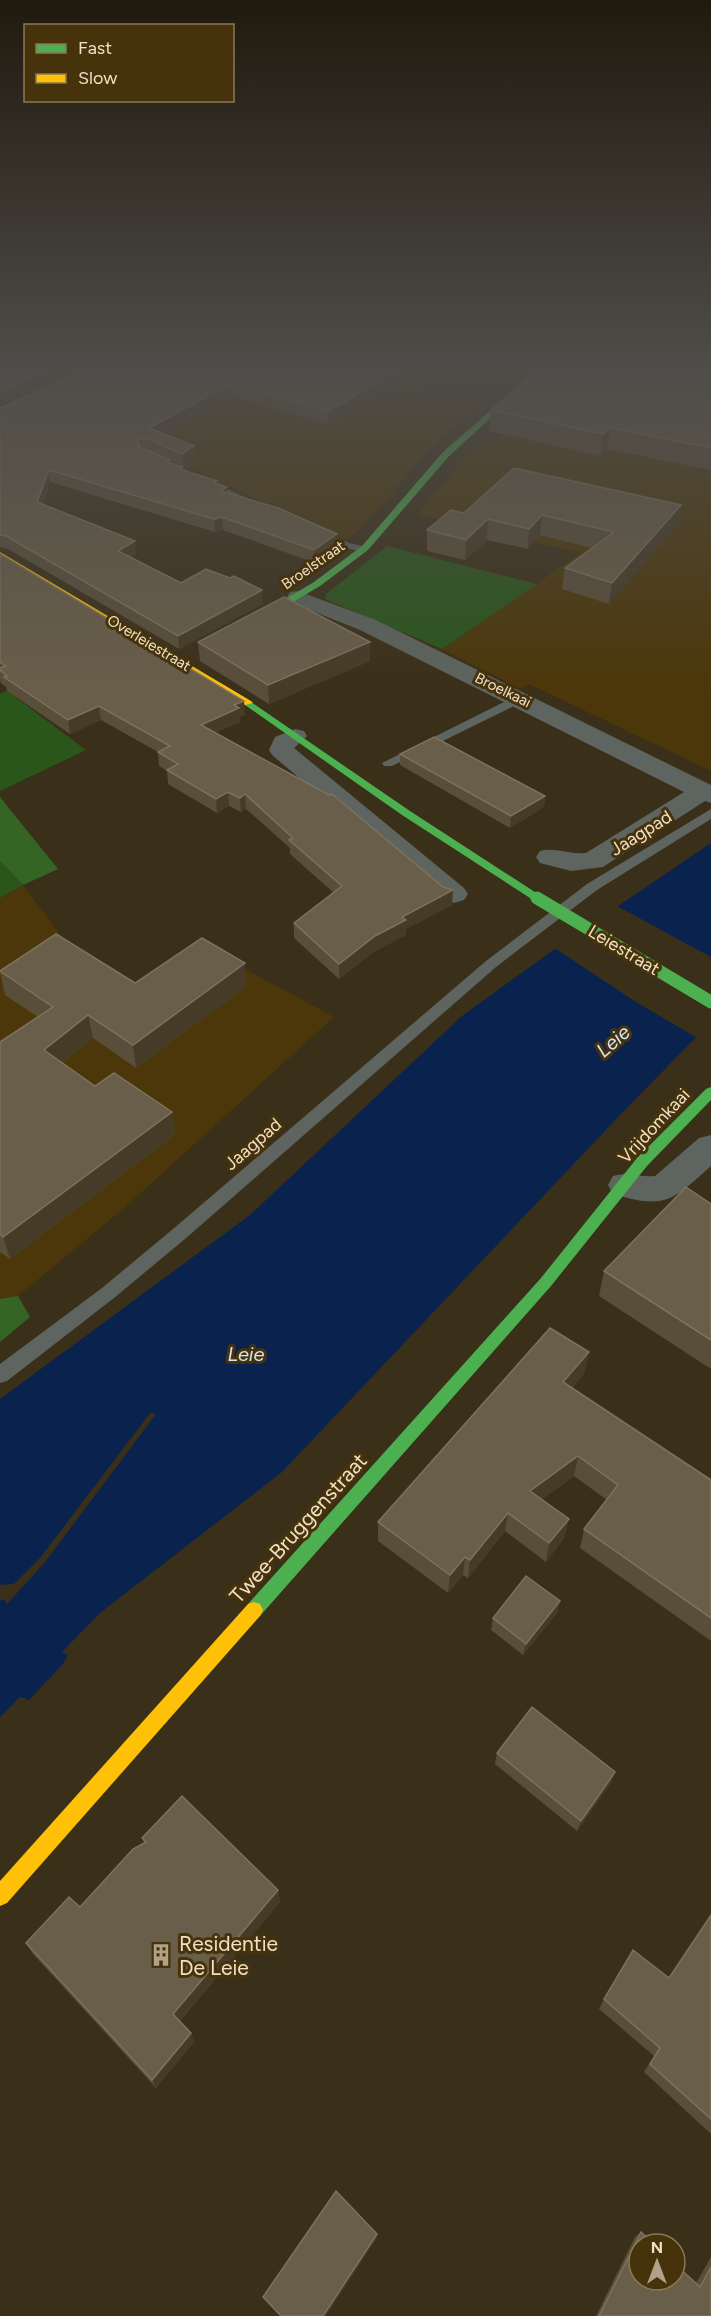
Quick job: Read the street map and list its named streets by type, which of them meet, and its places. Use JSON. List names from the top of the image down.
{
  "streets": {
    "street": [
      "Broelstraat",
      "Overleiestraat",
      "Broelkaai",
      "Leiestraat",
      "Vrijdomkaai",
      "Twee-Bruggenstraat"
    ],
    "lane": ["Jaagpad"]
  },
  "crossings": [
    ["Broelstraat", "Broelkaai"],
    ["Overleiestraat", "Leiestraat"],
    ["Broelkaai", "Jaagpad"],
    ["Vrijdomkaai", "Twee-Bruggenstraat"]
  ],
  "water": ["Leie"],
  "places": {
    "building": ["Residentie De Leie"]
  },
  "legend": ["Fast", "Slow"],
  "north": "top"
}
